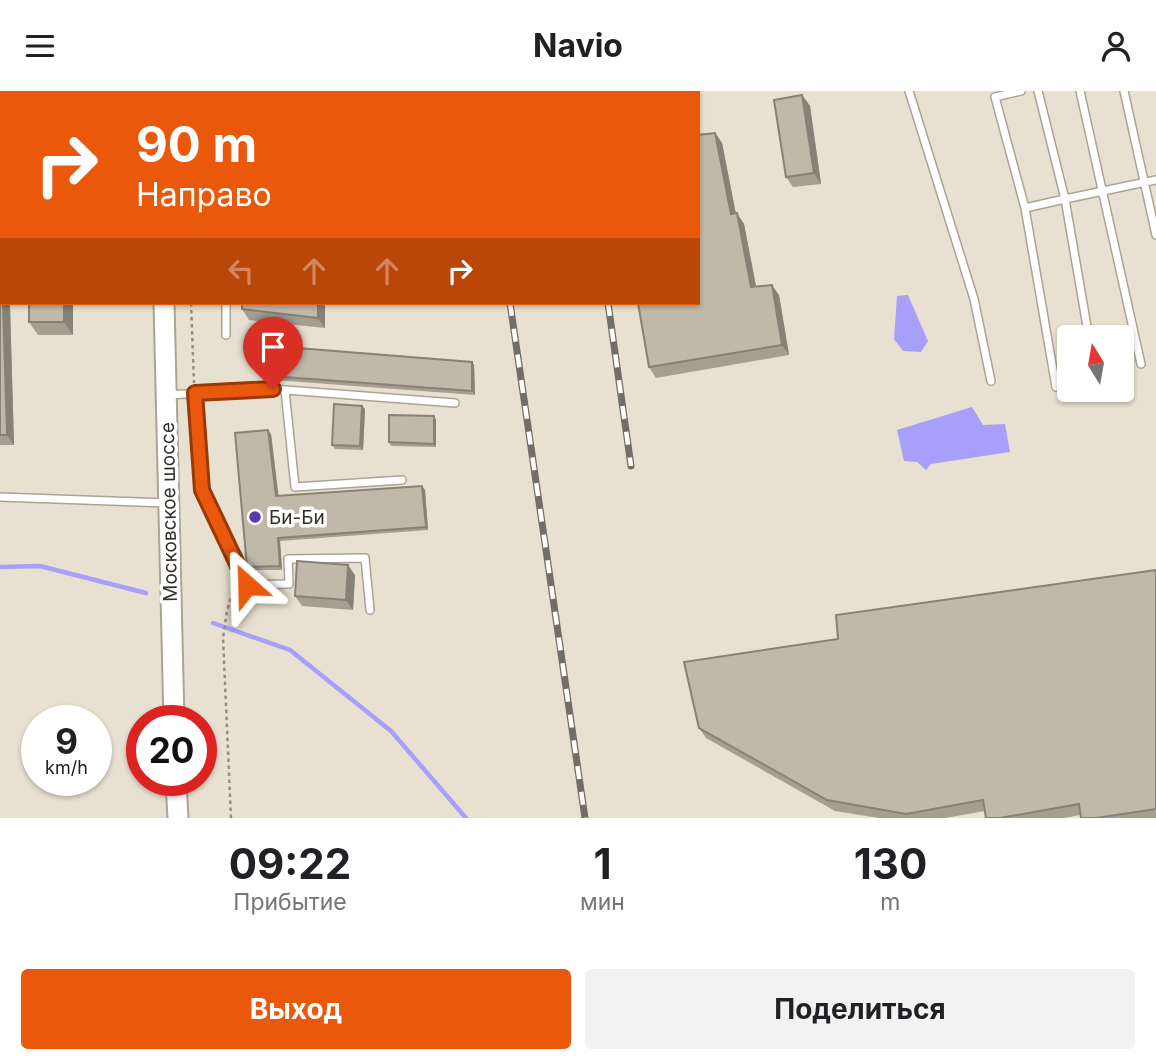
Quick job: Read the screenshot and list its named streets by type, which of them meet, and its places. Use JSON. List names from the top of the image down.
{
  "streets": {
    "main road": ["Московское шоссе"]
  },
  "places": ["Би-Би"],
  "north": "top",
  "page": {
    "header": "Navio",
    "turn": ["90 m", "Направо"],
    "speed": "9 km/h",
    "limit": "20",
    "eta": [
      "09:22",
      "Прибытие",
      "1",
      "мин",
      "130",
      "m"
    ],
    "buttons": ["Выход", "Поделиться"]
  }
}
